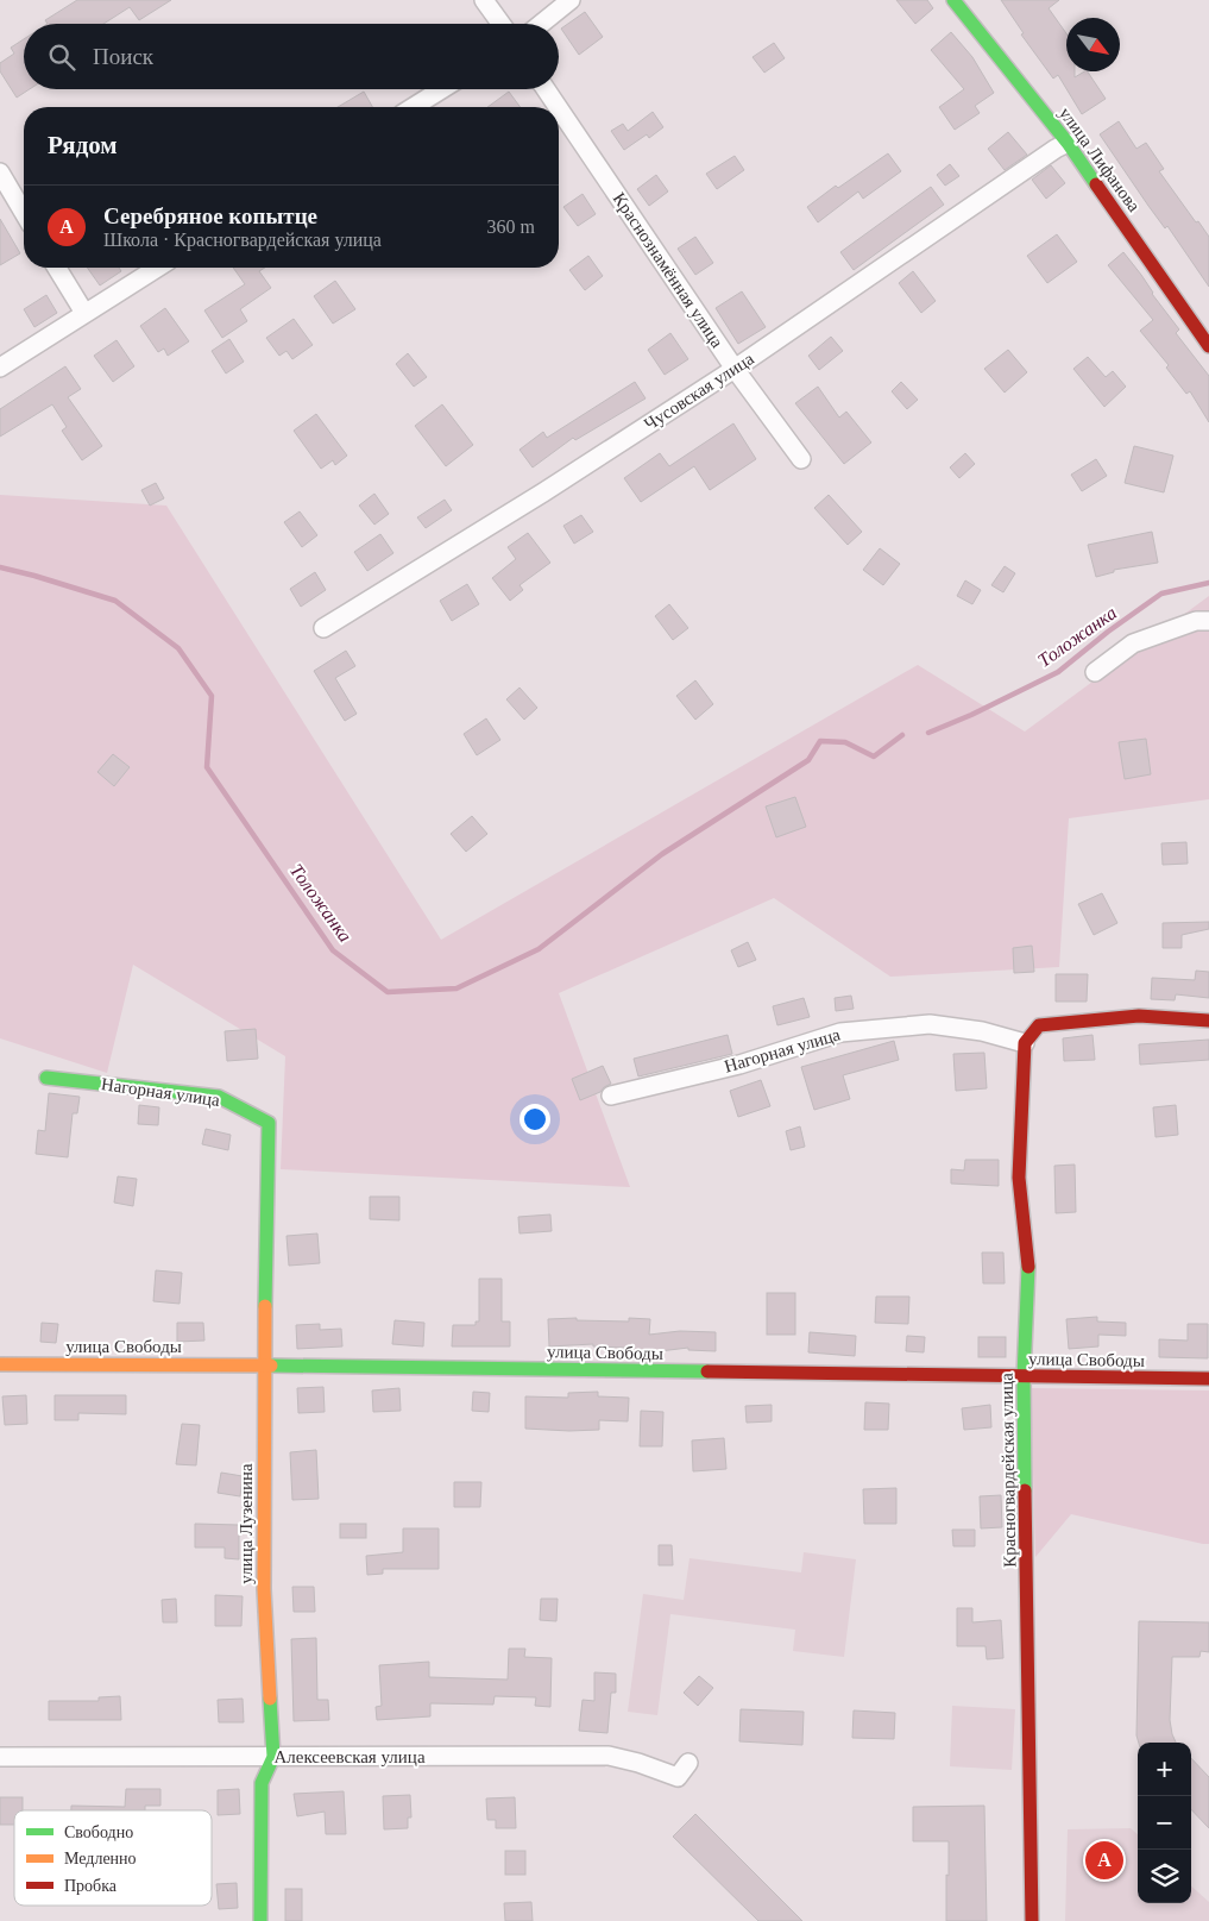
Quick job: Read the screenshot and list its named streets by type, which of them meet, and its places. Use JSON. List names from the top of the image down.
{
  "streets": {
    "street": [
      "улица Лифанова",
      "Краснознамённая улица",
      "Чусовская улица",
      "Нагорная улица",
      "улица Свободы",
      "Красногвардейская улица",
      "улица Лузенина",
      "Алексеевская улица"
    ]
  },
  "crossings": [
    ["улица Лифанова", "Чусовская улица"],
    ["Краснознамённая улица", "Чусовская улица"],
    ["Нагорная улица", "Красногвардейская улица"],
    ["Нагорная улица", "улица Лузенина"],
    ["улица Свободы", "Красногвардейская улица"],
    ["улица Свободы", "улица Лузенина"],
    ["улица Лузенина", "Алексеевская улица"]
  ],
  "water": ["Толожанка"],
  "legend": ["Свободно", "Медленно", "Пробка"],
  "north": "bottom right",
  "page": {
    "search": "Поиск",
    "heading": "Рядом",
    "list": [
      {
        "mark": "A",
        "name": "Серебряное копытце",
        "note": "Школа · Красногвардейская улица",
        "value": "360 m"
      }
    ],
    "map_buttons": ["+", "−"],
    "pins": "A"
  }
}
